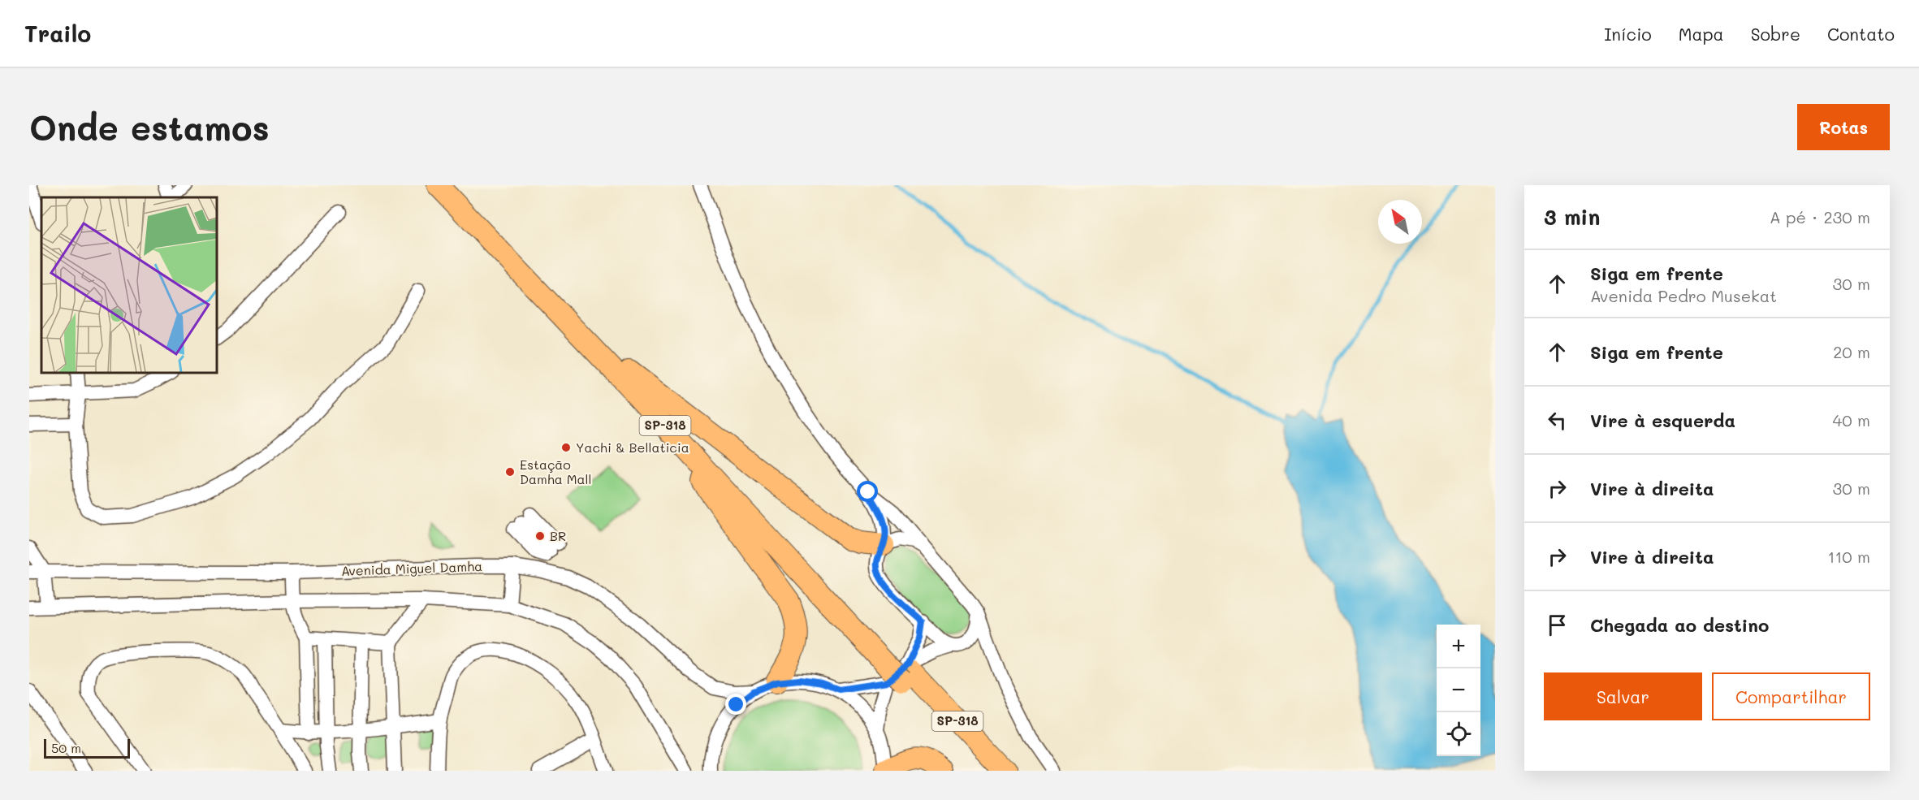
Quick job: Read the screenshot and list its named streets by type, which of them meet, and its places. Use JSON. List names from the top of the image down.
{
  "streets": {
    "highway": ["SP-318"],
    "street": ["Avenida Miguel Damha"]
  },
  "places": ["Yachi & Bellaticia", "Estação Damha Mall", "BR"],
  "scale_bar": "50 m",
  "north": "top left",
  "page": {
    "header": "Trailo",
    "nav": [
      "Início",
      "Mapa",
      "Sobre",
      "Contato"
    ],
    "buttons": [
      "Rotas",
      ["Salvar", "Compartilhar"]
    ],
    "title": "Onde estamos",
    "heading": ["3 min", "A pé · 230 m"],
    "list": [
      ["Siga em frente", "Avenida Pedro Musekat", "30 m"],
      ["Siga em frente", "20 m"],
      ["Vire à esquerda", "40 m"],
      ["Vire à direita", "30 m"],
      ["Vire à direita", "110 m"],
      "Chegada ao destino"
    ],
    "map_buttons": ["+", "−"],
    "scale": "50 m"
  }
}
